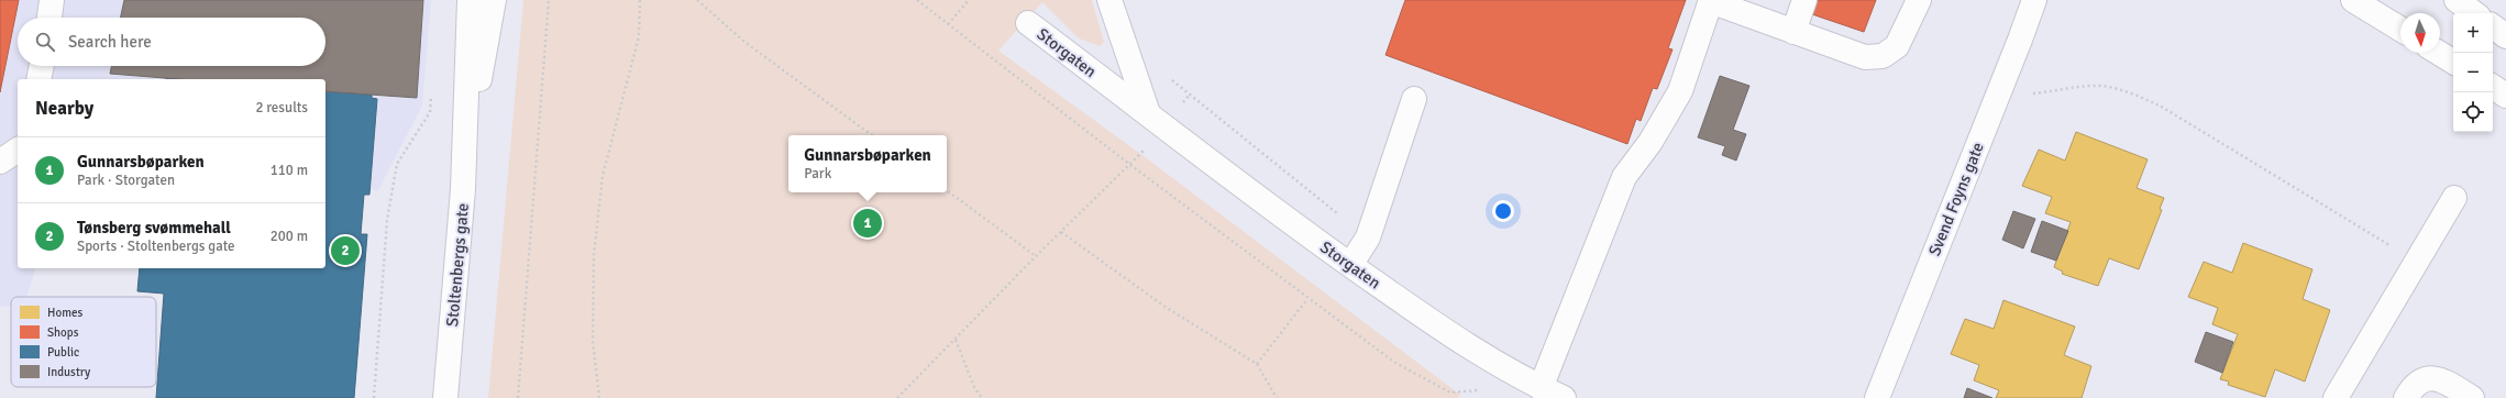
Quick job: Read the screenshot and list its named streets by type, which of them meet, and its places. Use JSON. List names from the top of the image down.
{
  "streets": {
    "street": ["Storgaten", "Svend Foyns gate", "Stoltenbergs gate"]
  },
  "legend": [
    "Homes",
    "Shops",
    "Public",
    "Industry"
  ],
  "north": "bottom",
  "page": {
    "map_buttons": ["+", "−"],
    "search": "Search here",
    "heading": ["Nearby", "2 results"],
    "popup": ["Gunnarsbøparken", "Park"],
    "list": [
      {
        "mark": "1",
        "name": "Gunnarsbøparken",
        "note": "Park · Storgaten",
        "value": "110 m"
      },
      {
        "mark": "2",
        "name": "Tønsberg svømmehall",
        "note": "Sports · Stoltenbergs gate",
        "value": "200 m"
      }
    ],
    "pins": ["1", "2"]
  }
}
